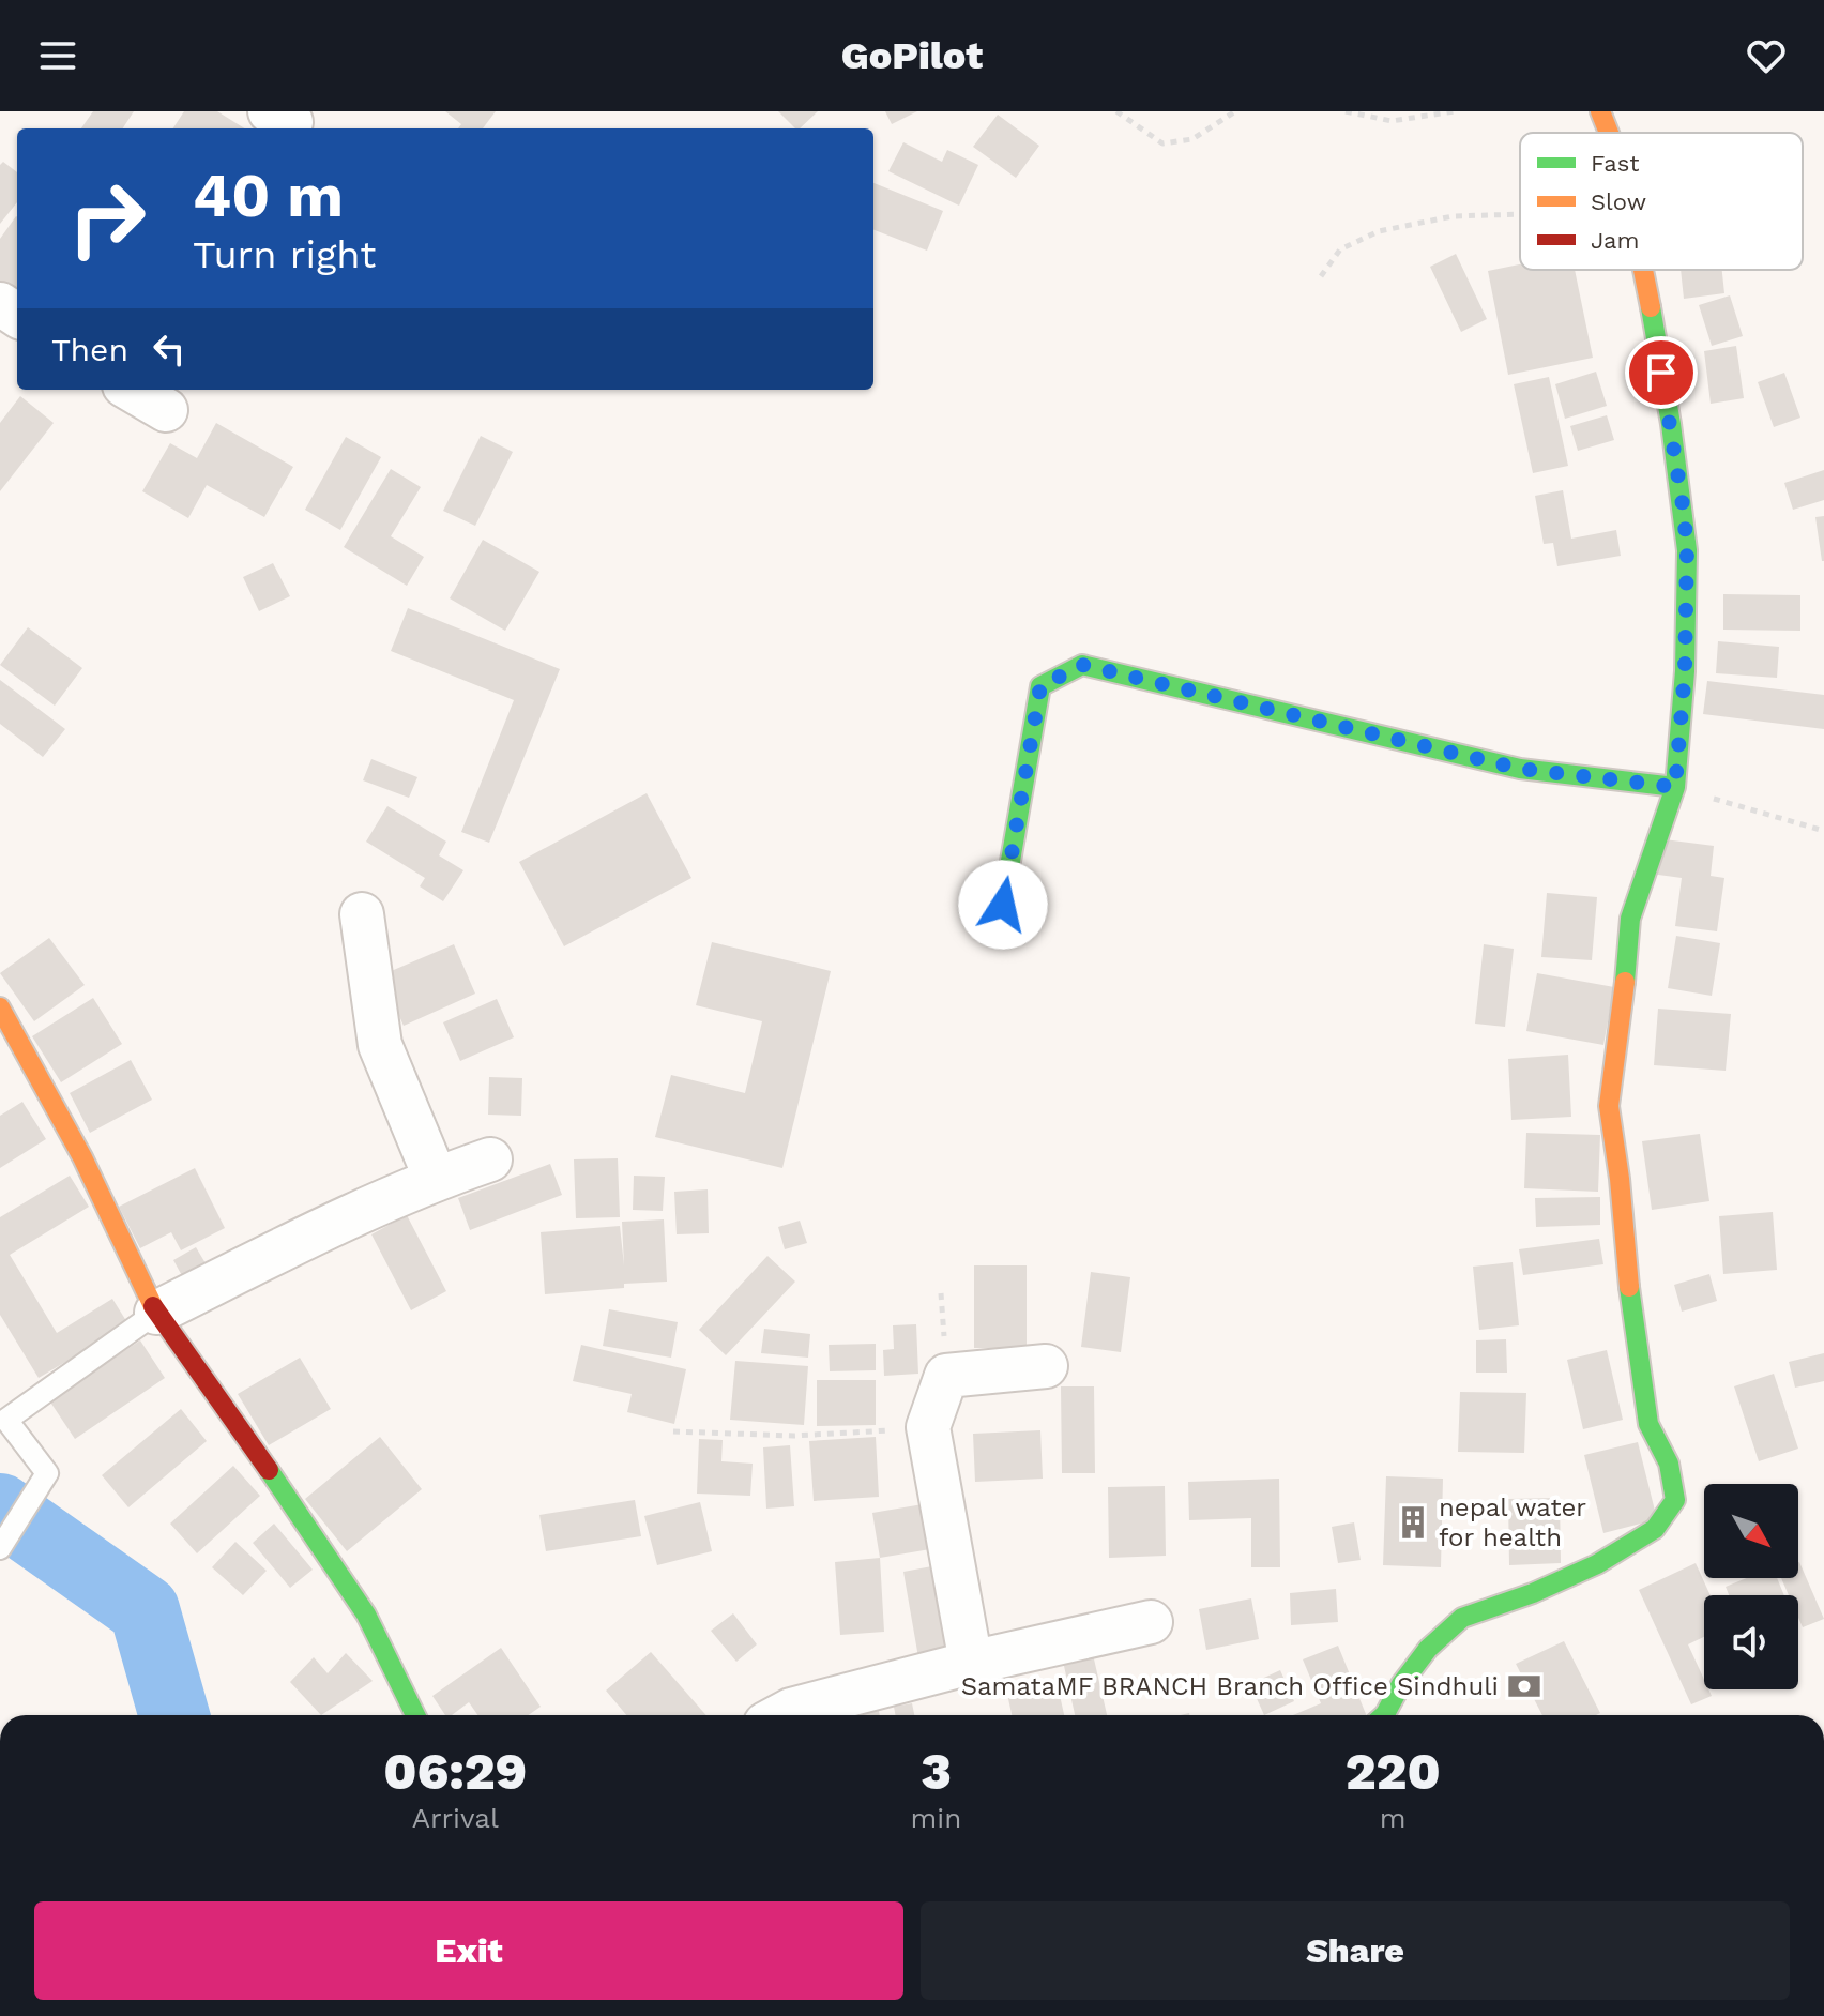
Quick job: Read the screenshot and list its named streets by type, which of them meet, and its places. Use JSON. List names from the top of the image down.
{
  "places": {
    "building": ["nepal water for health"],
    "bank": ["SamataMF BRANCH Branch Office Sindhuli"]
  },
  "legend": ["Fast", "Slow", "Jam"],
  "north": "bottom right",
  "page": {
    "header": "GoPilot",
    "turn": ["40 m", "Turn right"],
    "then": "Then",
    "eta": [
      "06:29",
      "Arrival",
      "3",
      "min",
      "220",
      "m"
    ],
    "buttons": ["Exit", "Share"]
  }
}
